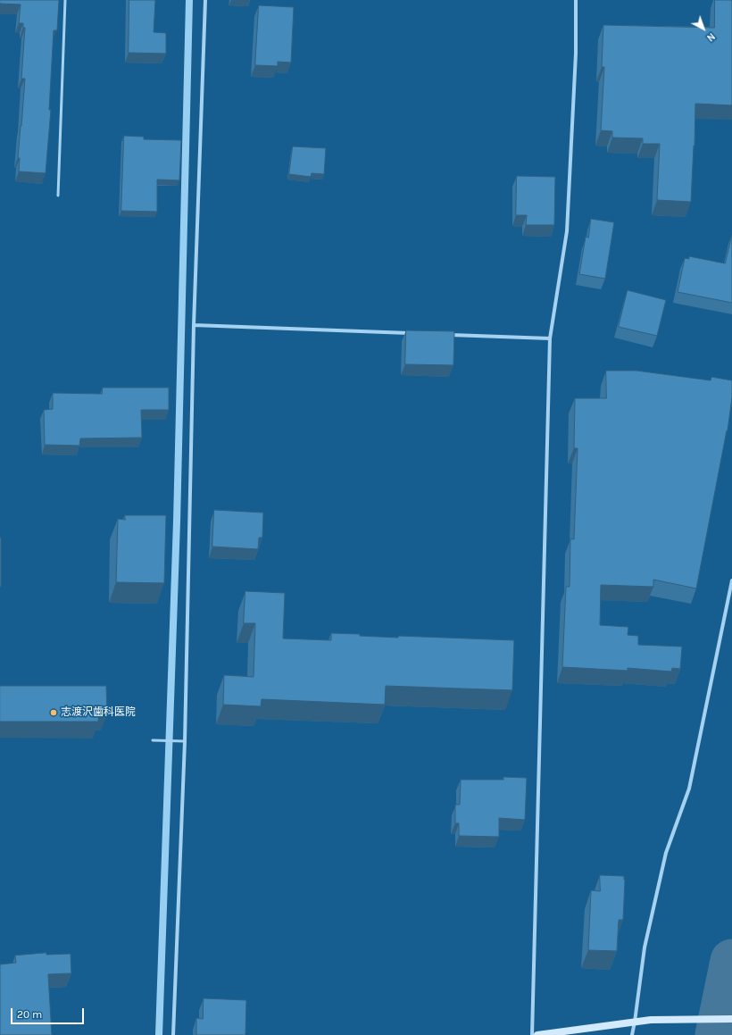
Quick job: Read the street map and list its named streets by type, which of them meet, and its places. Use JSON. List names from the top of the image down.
{
  "places": ["志渡沢歯科医院"],
  "scale_bar": "20 m",
  "north": "bottom right"
}
